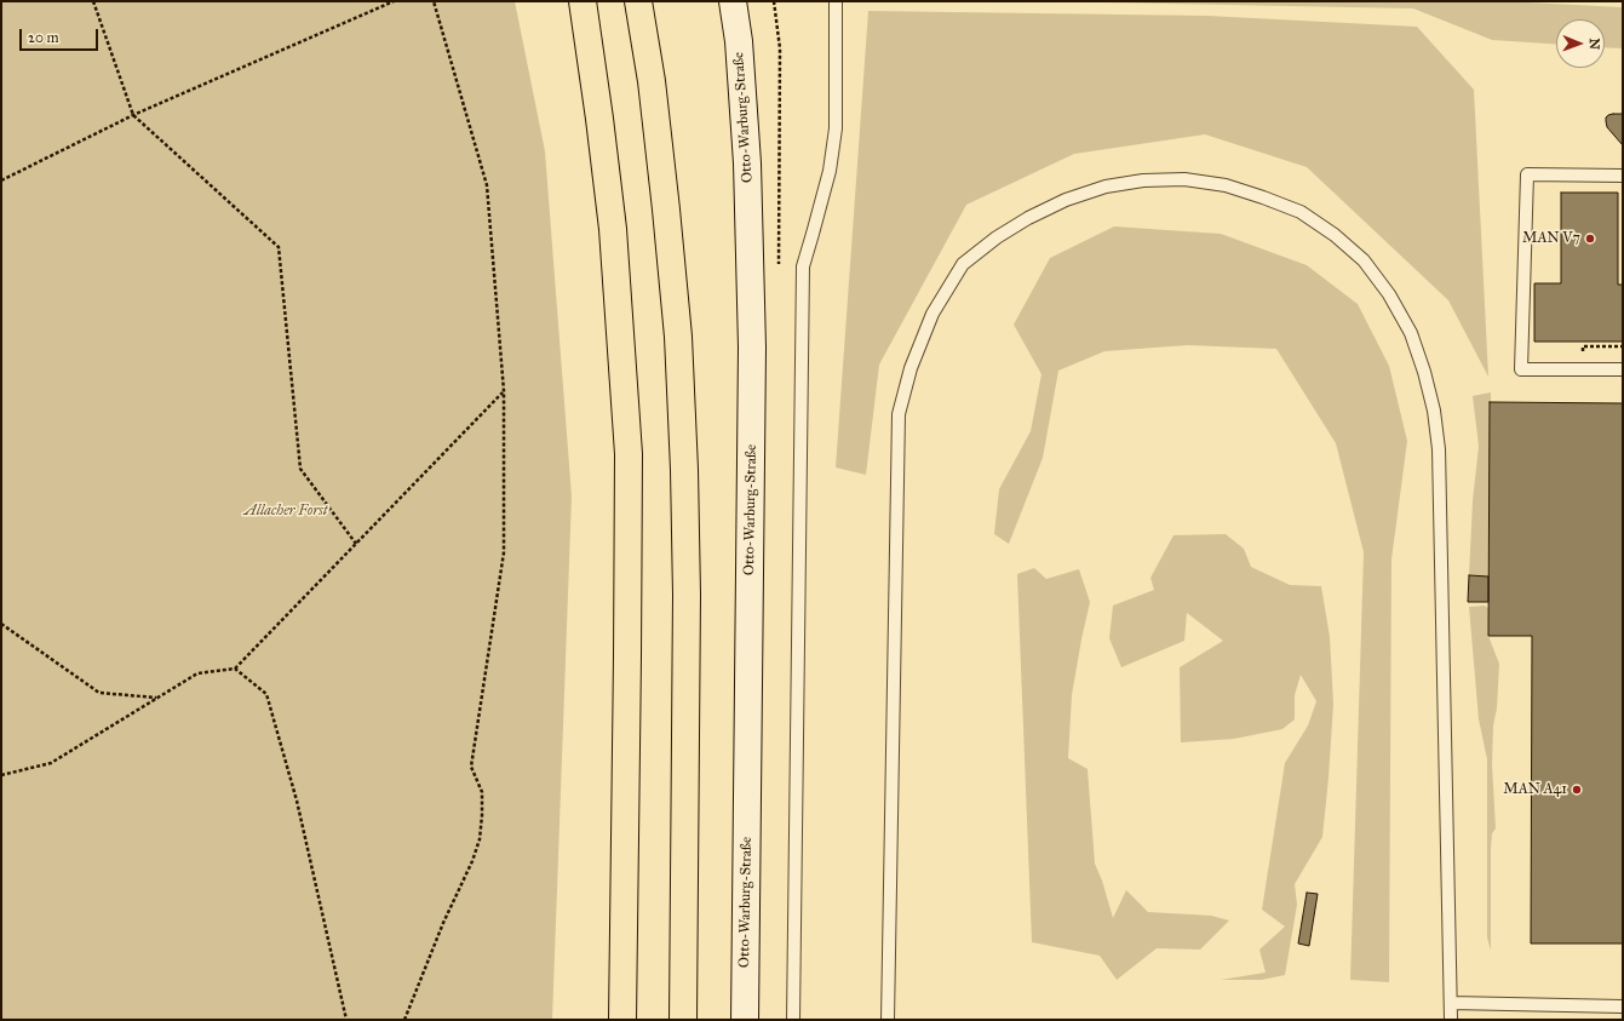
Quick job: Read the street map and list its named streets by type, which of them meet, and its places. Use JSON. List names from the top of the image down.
{
  "streets": {
    "main road": ["Otto-Warburg-Straße"]
  },
  "parks": ["Allacher Forst"],
  "places": ["MAN V7", "MAN A41"],
  "scale_bar": "20 m",
  "north": "right"
}
